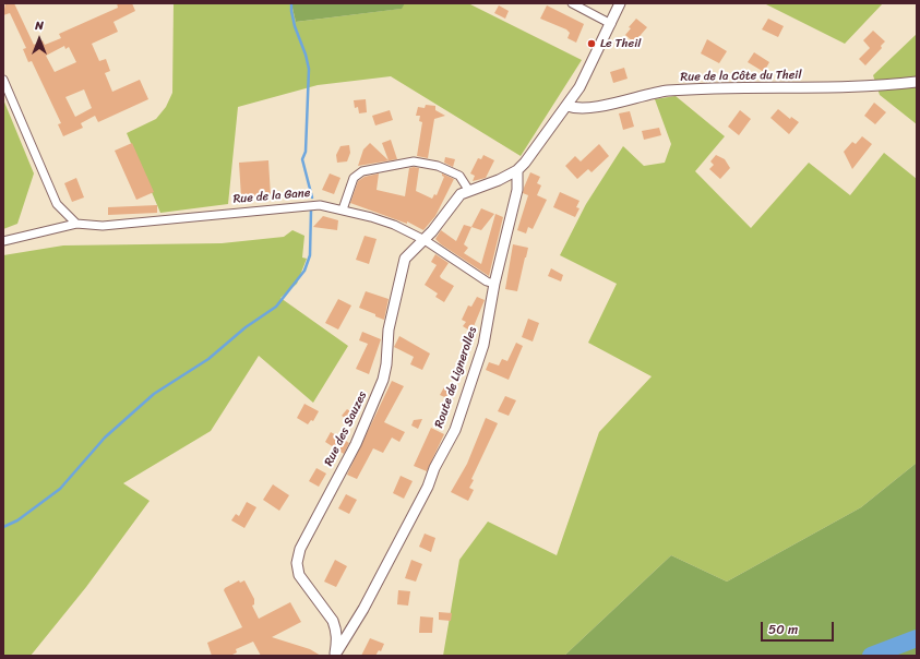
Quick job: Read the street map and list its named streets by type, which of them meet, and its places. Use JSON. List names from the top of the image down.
{
  "streets": {
    "street": [
      "Rue de la Côte du Theil",
      "Rue de la Gane",
      "Route de Lignerolles",
      "Rue des Sauzes"
    ]
  },
  "crossings": [
    ["Rue de la Gane", "Route de Lignerolles"],
    ["Rue de la Gane", "Rue des Sauzes"]
  ],
  "places": ["Le Theil"],
  "scale_bar": "50 m",
  "north": "top"
}
